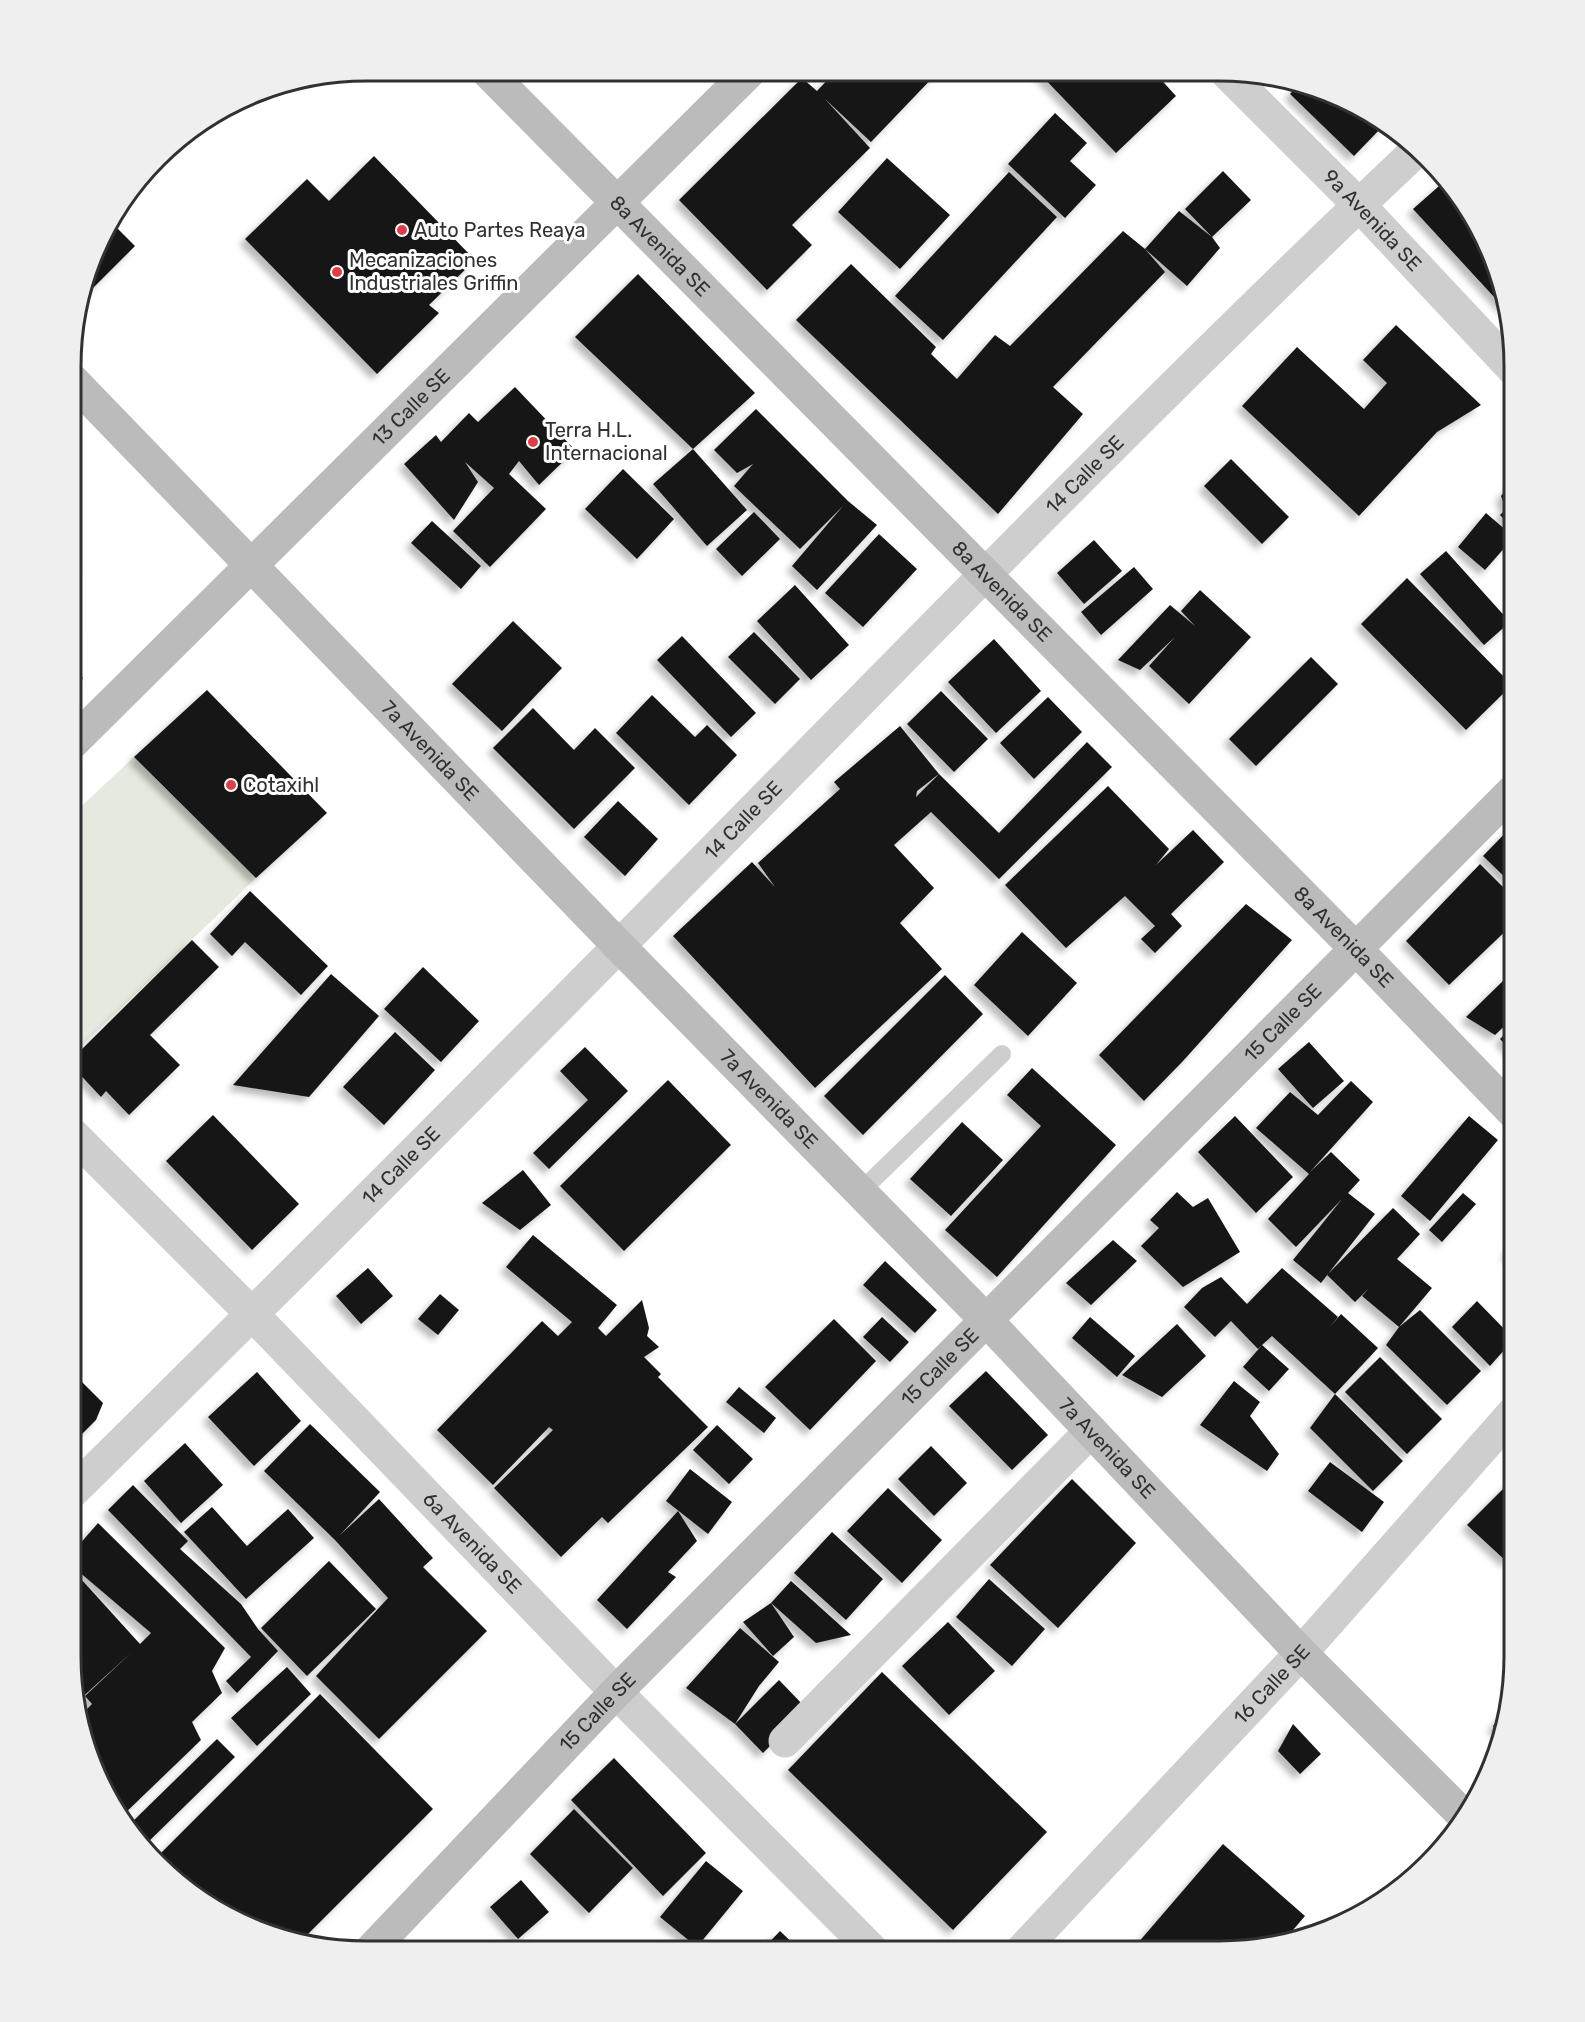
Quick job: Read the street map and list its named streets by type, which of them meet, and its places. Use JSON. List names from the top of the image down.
{
  "streets": {
    "street": [
      "9a Avenida SE",
      "8a Avenida SE",
      "13 Calle SE",
      "14 Calle SE",
      "7a Avenida SE",
      "15 Calle SE",
      "6a Avenida SE",
      "16 Calle SE"
    ]
  },
  "crossings": [
    ["9a Avenida SE", "14 Calle SE"],
    ["8a Avenida SE", "13 Calle SE"],
    ["8a Avenida SE", "14 Calle SE"],
    ["8a Avenida SE", "15 Calle SE"],
    ["13 Calle SE", "7a Avenida SE"],
    ["14 Calle SE", "7a Avenida SE"],
    ["14 Calle SE", "6a Avenida SE"],
    ["7a Avenida SE", "15 Calle SE"],
    ["7a Avenida SE", "16 Calle SE"],
    ["15 Calle SE", "6a Avenida SE"]
  ],
  "places": [
    "Auto Partes Reaya",
    "Mecanizaciones Industriales Griffin",
    "Terra H.L. Internacional",
    "Cotaxihl"
  ]
}
